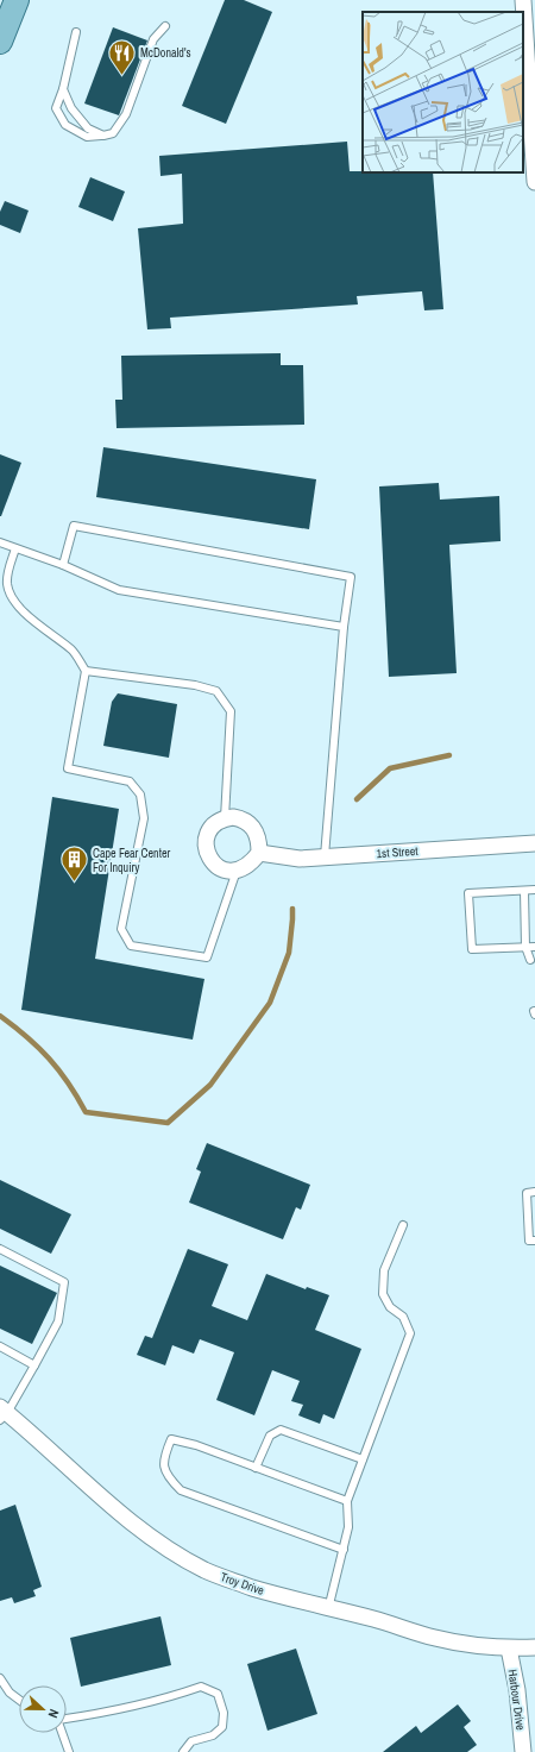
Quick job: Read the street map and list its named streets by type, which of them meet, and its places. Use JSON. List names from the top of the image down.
{
  "streets": {
    "street": ["1st Street", "Troy Drive", "Harbour Drive"]
  },
  "crossings": [
    ["Troy Drive", "Harbour Drive"]
  ],
  "places": {
    "restaurant": ["McDonald's"],
    "building": ["Cape Fear Center For Inquiry"]
  },
  "north": "right"
}
